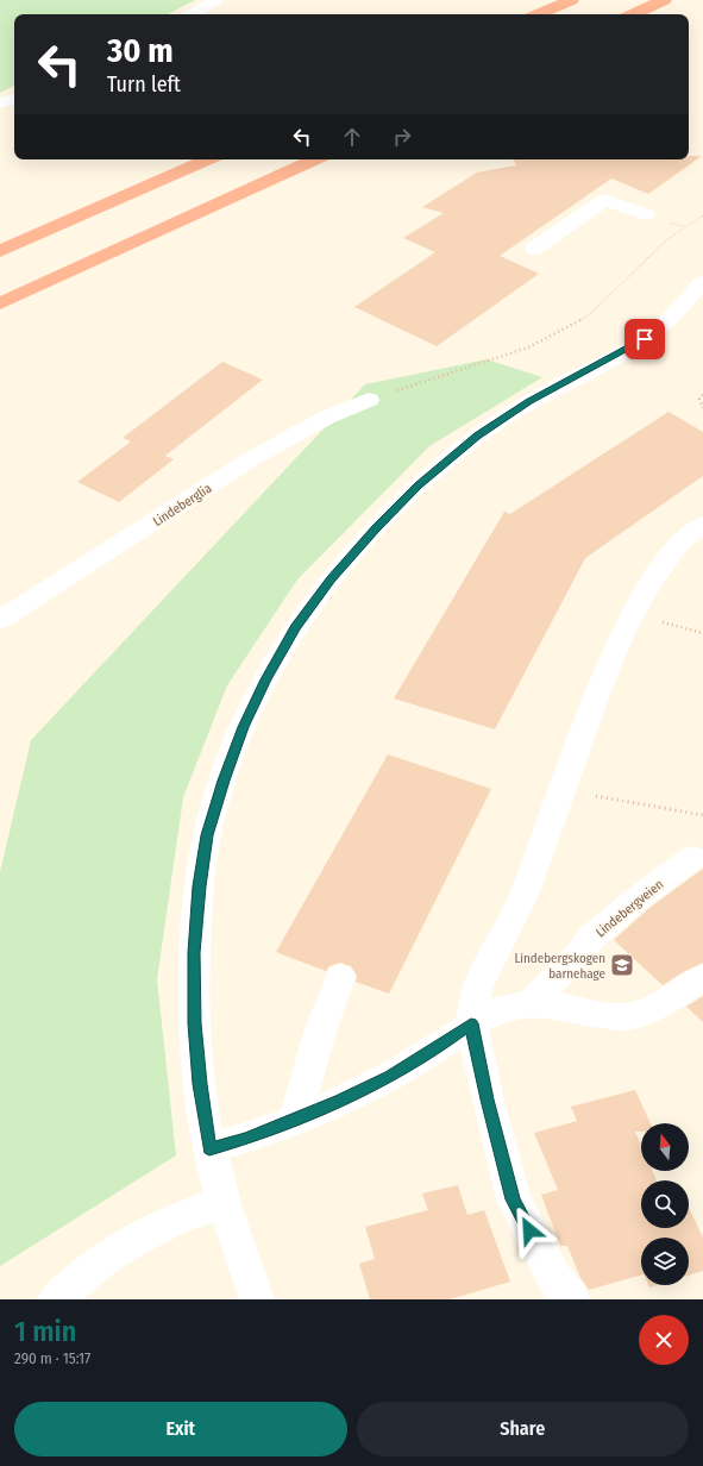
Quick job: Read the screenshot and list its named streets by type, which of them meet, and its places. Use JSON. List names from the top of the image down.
{
  "streets": {
    "street": ["Lindeberglia", "Lindebergveien"]
  },
  "places": {
    "school or university": ["Lindebergskogen barnehage"]
  },
  "north": "top",
  "page": {
    "turn": ["30 m", "Turn left"],
    "heading": ["1 min", "290 m · 15:17"],
    "buttons": ["Exit", "Share"]
  }
}
